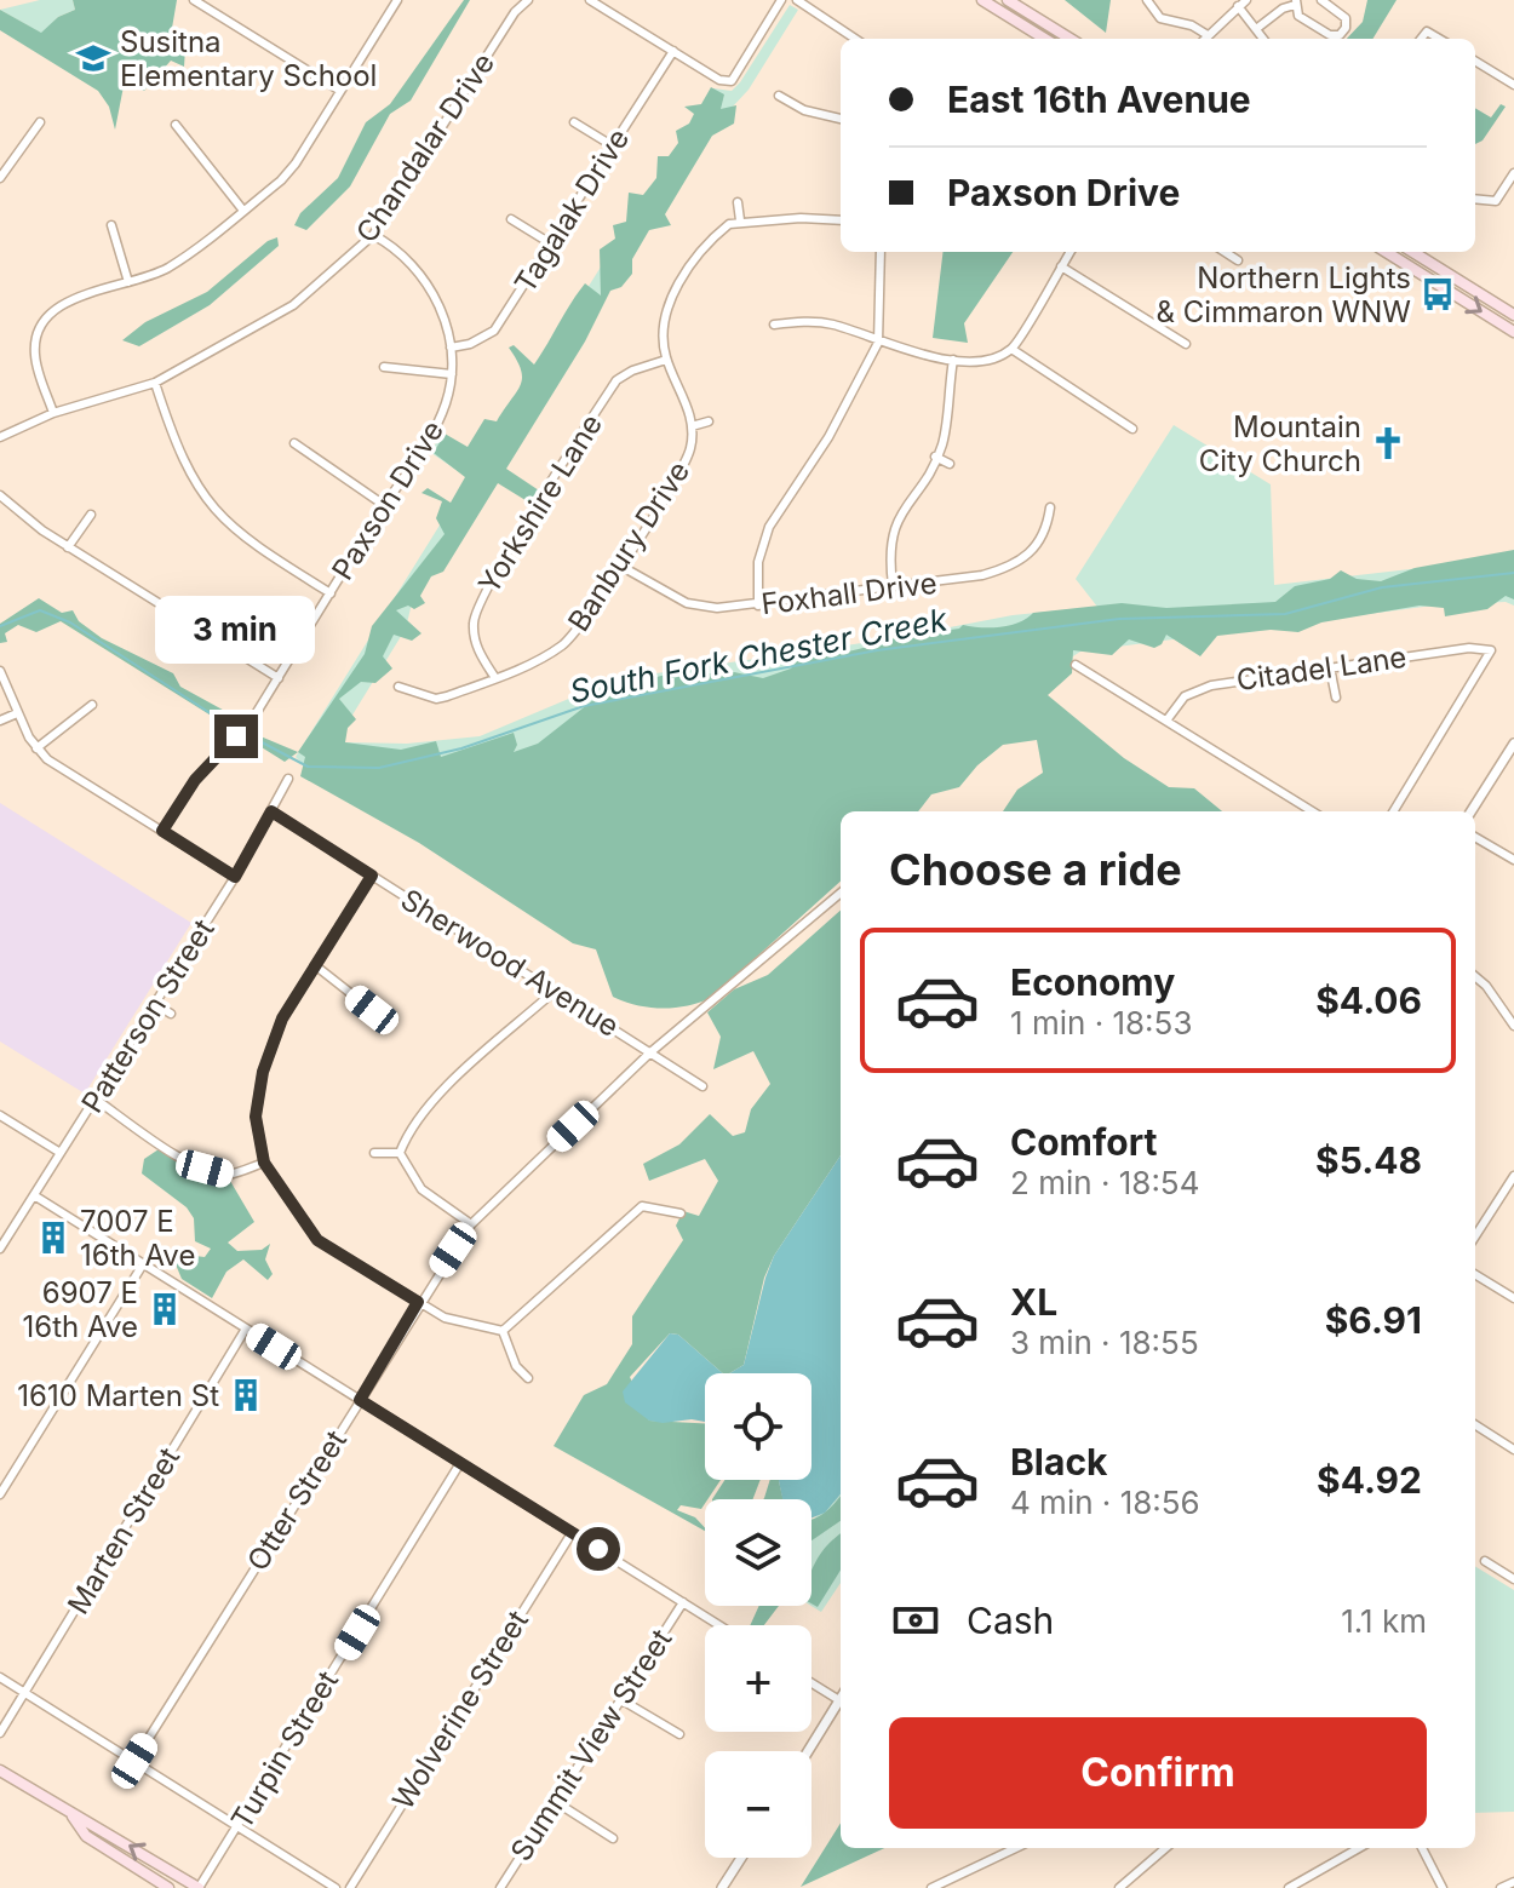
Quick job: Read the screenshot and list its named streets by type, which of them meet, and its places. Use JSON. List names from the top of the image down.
{
  "streets": {
    "street": [
      "Chandalar Drive",
      "Tagalak Drive",
      "Paxson Drive",
      "Yorkshire Lane",
      "Banbury Drive",
      "Foxhall Drive",
      "Citadel Lane",
      "Sherwood Avenue",
      "Patterson Street",
      "Otter Street",
      "Marten Street",
      "Wolverine Street",
      "Summit View Street",
      "Turpin Street"
    ]
  },
  "crossings": [
    ["Chandalar Drive", "Paxson Drive"],
    ["Tagalak Drive", "Paxson Drive"],
    ["Yorkshire Lane", "Banbury Drive"],
    ["Banbury Drive", "Foxhall Drive"],
    ["Sherwood Avenue", "Patterson Street"],
    ["Sherwood Avenue", "Otter Street"]
  ],
  "water": ["South Fork Chester Creek"],
  "places": {
    "school or university": ["Susitna Elementary School"],
    "bus stop": ["Northern Lights & Cimmaron WNW"],
    "church": ["Mountain City Church"],
    "building": ["7007 E 16th Ave", "6907 E 16th Ave", "1610 Marten St"]
  },
  "page": {
    "banner": ["East 16th Avenue", "Paxson Drive"],
    "bubble": "3 min",
    "heading": "Choose a ride",
    "list": [
      {
        "name": "Economy",
        "note": "1 min · 18:53",
        "value": "$4.06"
      },
      {
        "name": "Comfort",
        "note": "2 min · 18:54",
        "value": "$5.48"
      },
      {
        "name": "XL",
        "note": "3 min · 18:55",
        "value": "$6.91"
      },
      {
        "name": "Black",
        "note": "4 min · 18:56",
        "value": "$4.92"
      }
    ],
    "map_buttons": ["+", "−"],
    "pay": ["Cash", "1.1 km"],
    "buttons": "Confirm"
  }
}
